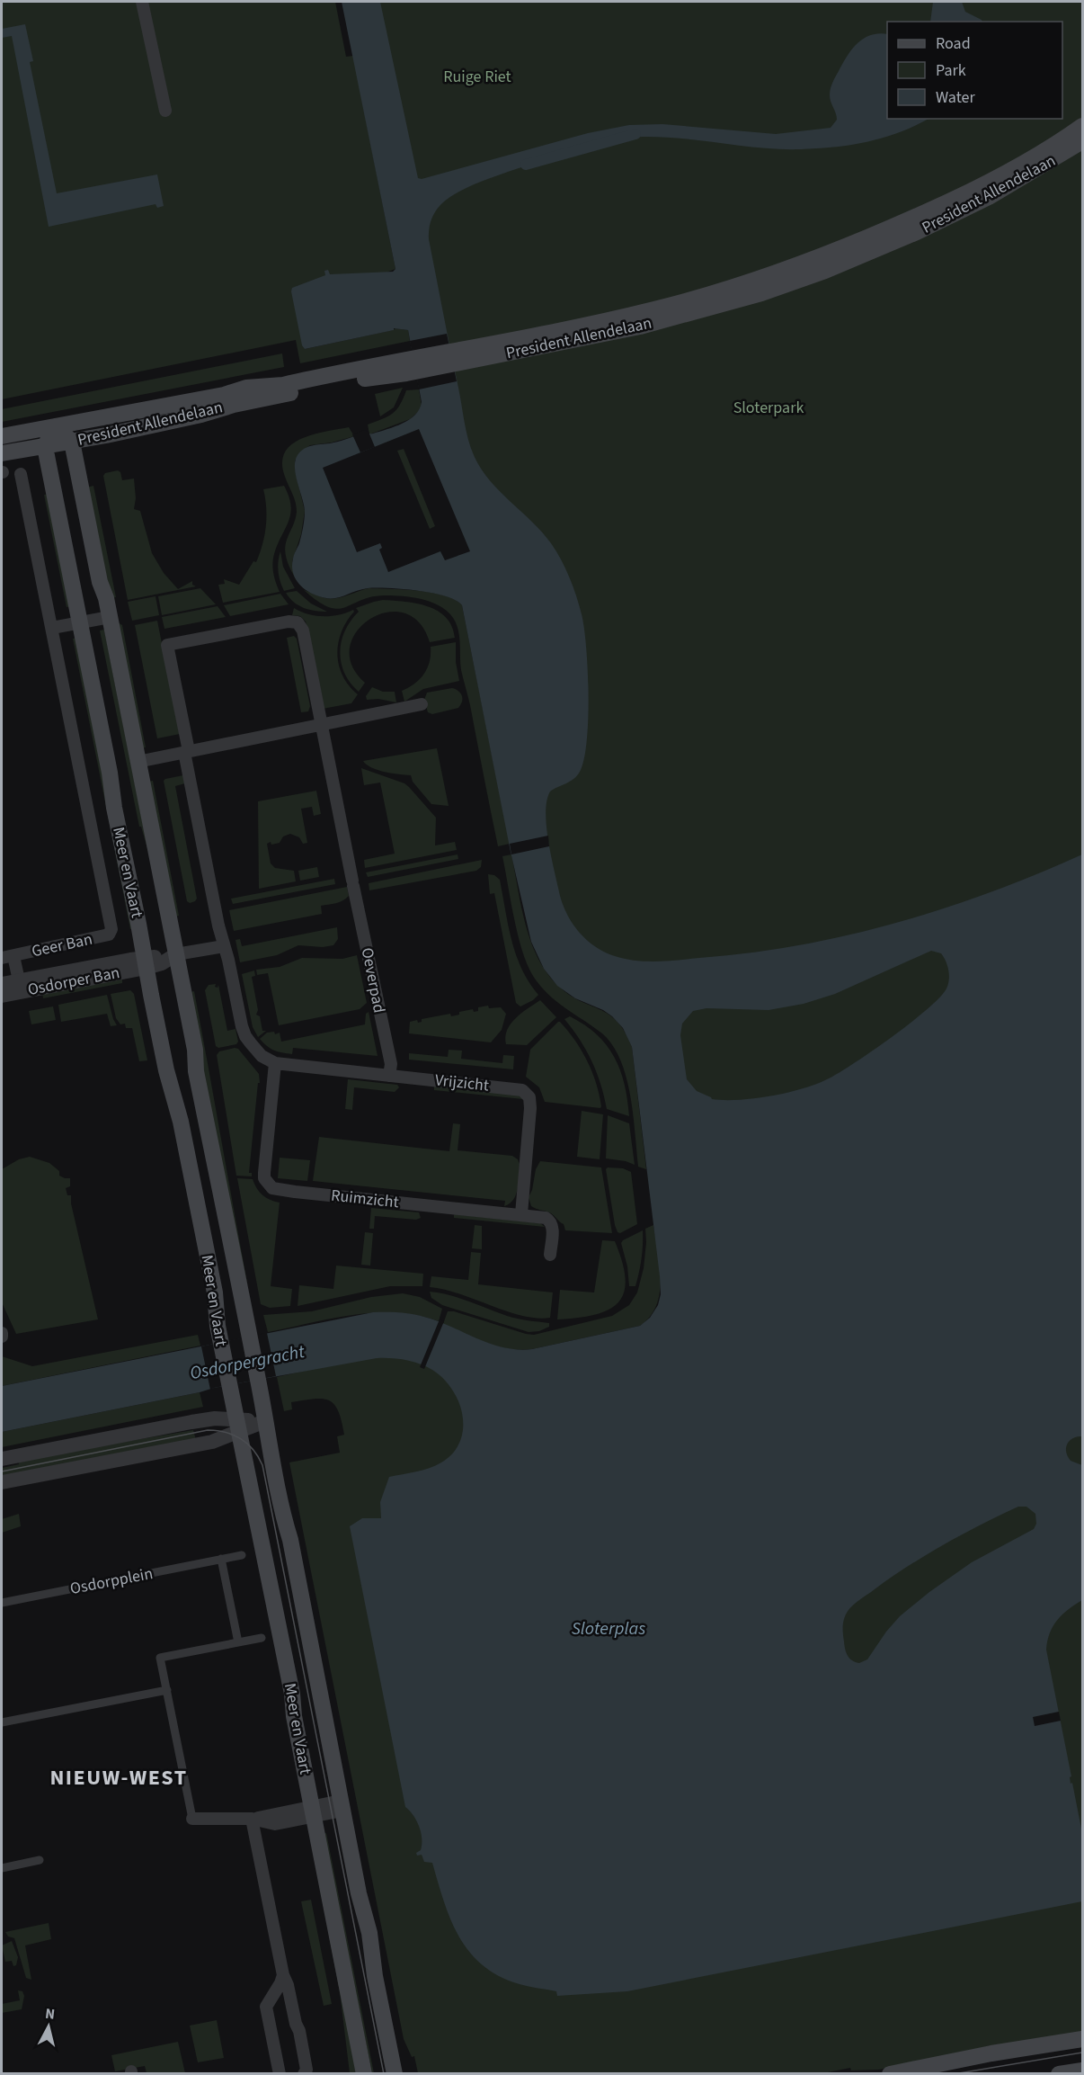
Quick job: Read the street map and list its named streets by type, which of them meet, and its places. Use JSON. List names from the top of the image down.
{
  "streets": {
    "main road": ["President Allendelaan", "Meer en Vaart"],
    "street": [
      "Geer Ban",
      "Oeverpad",
      "Osdorper Ban",
      "Vrijzicht",
      "Ruimzicht",
      "Osdorpplein"
    ]
  },
  "crossings": [
    ["President Allendelaan", "Meer en Vaart"],
    ["Meer en Vaart", "Geer Ban"],
    ["Meer en Vaart", "Osdorper Ban"],
    ["Geer Ban", "Osdorper Ban"],
    ["Oeverpad", "Vrijzicht"],
    ["Vrijzicht", "Ruimzicht"]
  ],
  "districts": ["NIEUW-WEST"],
  "water": ["Osdorpergracht", "Sloterplas"],
  "parks": ["Ruige Riet", "Sloterpark"],
  "legend": ["Road", "Park", "Water"],
  "north": "top"
}
